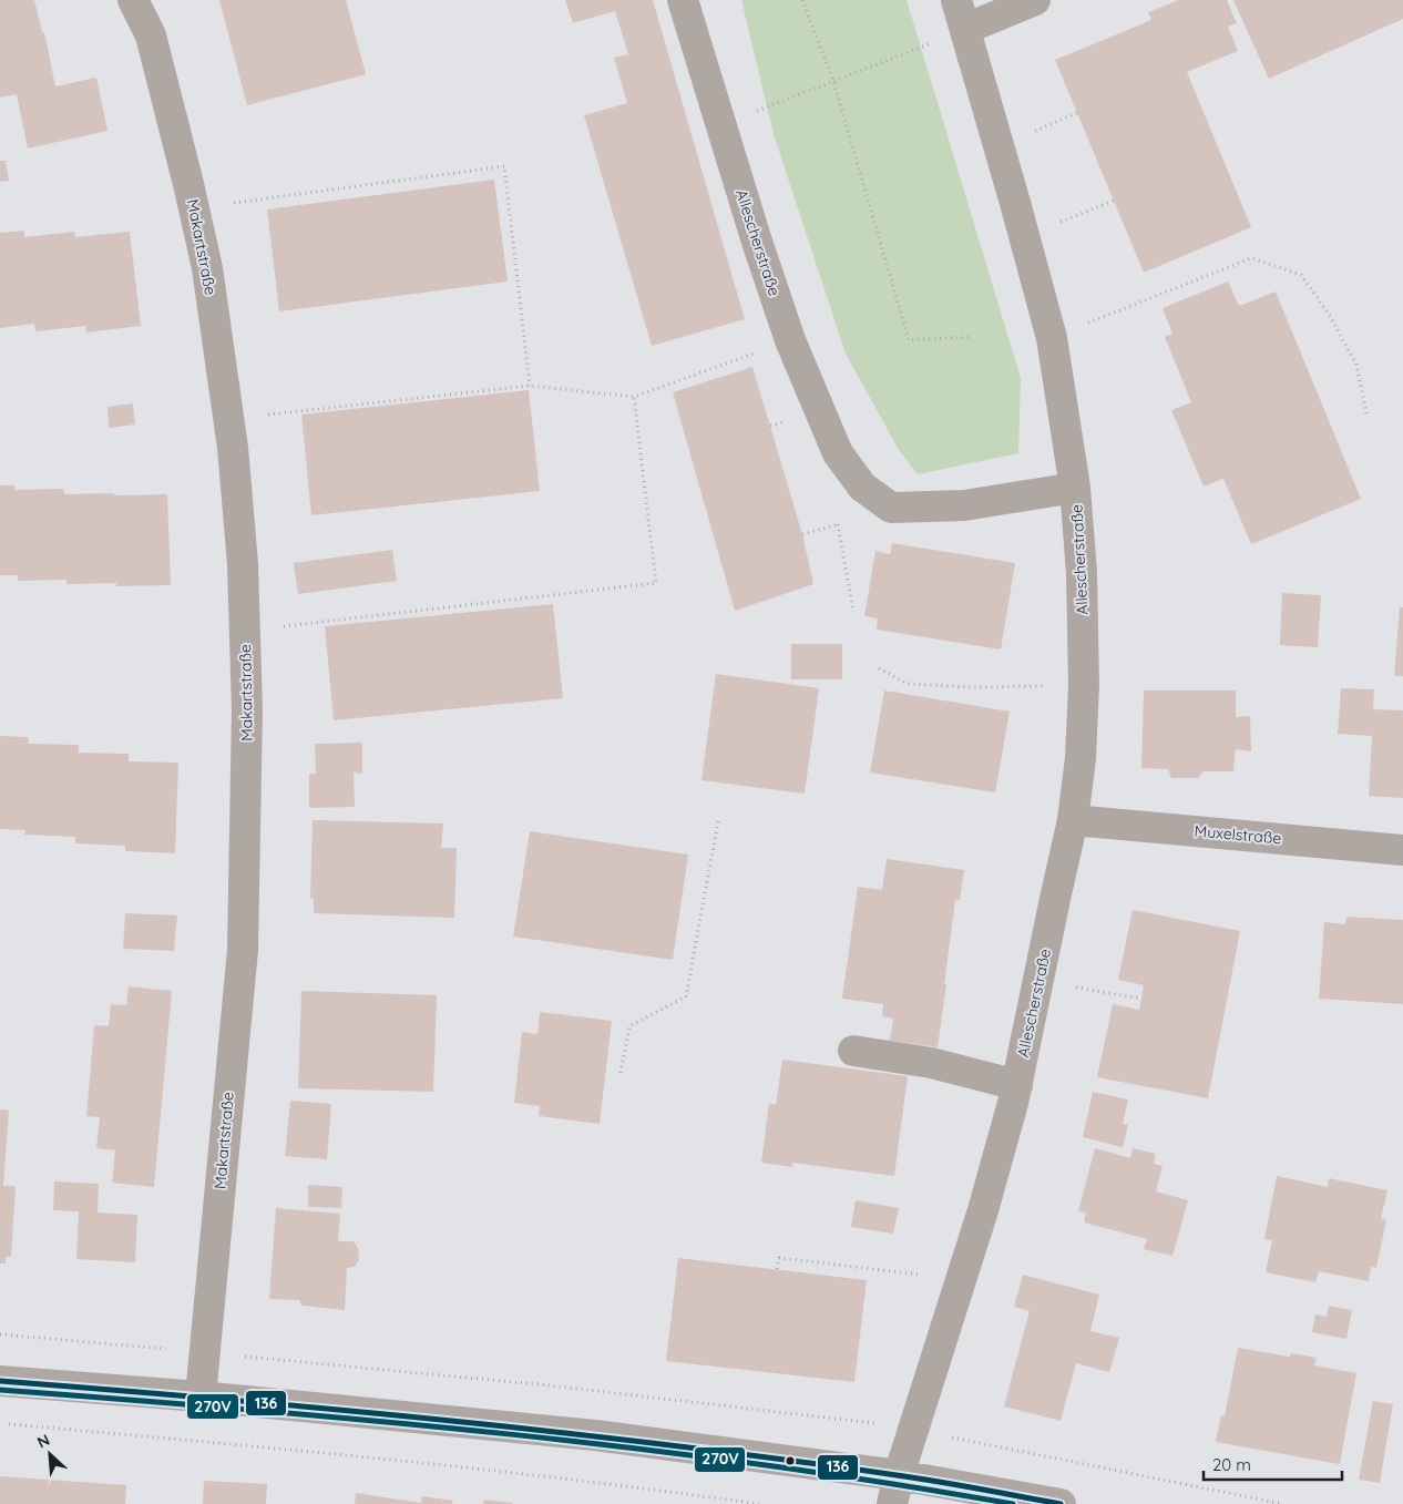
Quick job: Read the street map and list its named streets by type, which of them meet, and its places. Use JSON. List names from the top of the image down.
{
  "streets": {
    "street": ["Allescherstraße", "Makartstraße", "Muxelstraße"]
  },
  "crossings": [
    ["Allescherstraße", "Muxelstraße"]
  ],
  "lines": ["transit line 136", "transit line 270V"],
  "scale_bar": "20 m",
  "north": "top left"
}
